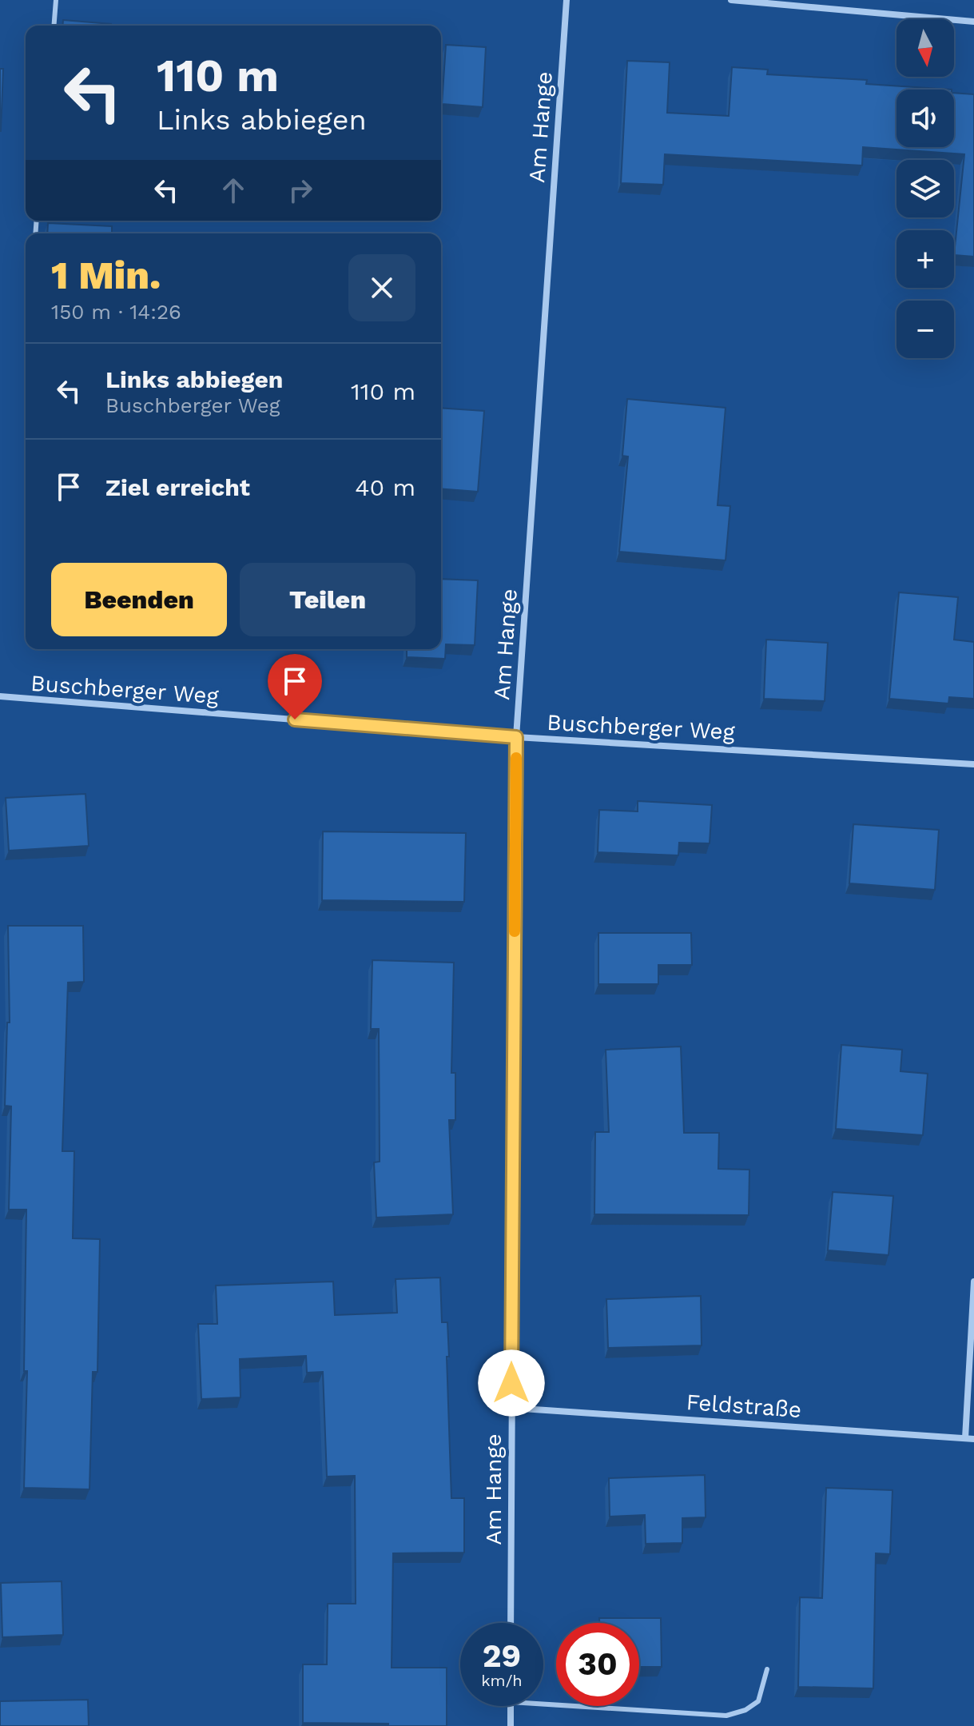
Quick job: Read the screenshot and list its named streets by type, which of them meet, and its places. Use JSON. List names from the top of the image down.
{
  "streets": {
    "street": ["Am Hange", "Buschberger Weg", "Feldstraße"]
  },
  "crossings": [
    ["Am Hange", "Buschberger Weg"],
    ["Am Hange", "Feldstraße"]
  ],
  "north": "bottom",
  "page": {
    "map_buttons": ["+", "−"],
    "turn": ["110 m", "Links abbiegen"],
    "heading": ["1 Min.", "150 m · 14:26"],
    "list": [
      {
        "name": "Links abbiegen",
        "note": "Buschberger Weg",
        "value": "110 m"
      },
      {
        "name": "Ziel erreicht",
        "value": "40 m"
      }
    ],
    "buttons": ["Beenden", "Teilen"],
    "speed": "29 km/h",
    "limit": "30"
  }
}
